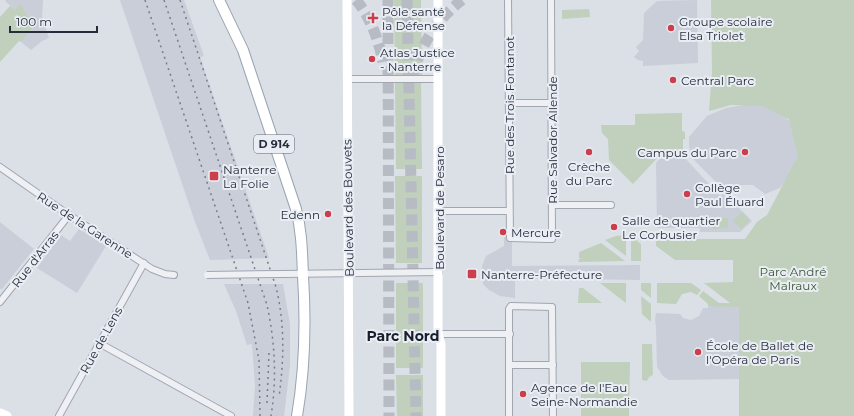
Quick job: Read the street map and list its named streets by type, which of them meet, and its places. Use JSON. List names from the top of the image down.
{
  "streets": {
    "main road": ["D 914", "Boulevard des Bouvets", "Boulevard de Pesaro"],
    "street": [
      "Rue des Trois Fontanot",
      "Rue Salvador Allende",
      "Rue de la Garenne",
      "Rue d'Arras",
      "Rue de Lens"
    ]
  },
  "crossings": [
    ["Rue des Trois Fontanot", "Rue Salvador Allende"],
    ["Rue de la Garenne", "Rue d'Arras"],
    ["Rue de la Garenne", "Rue de Lens"]
  ],
  "districts": ["Parc Nord"],
  "parks": ["Parc André Malraux"],
  "places": {
    "health": ["Pôle santé la Défense"],
    "other": [
      "Groupe scolaire Elsa Triolet",
      "Atlas Justice - Nanterre",
      "Central Parc",
      "Crèche du Parc",
      "Campus du Parc",
      "Collège Paul Éluard",
      "Edenn",
      "Salle de quartier Le Corbusier",
      "Mercure",
      "École de Ballet de l'Opéra de Paris",
      "Agence de l'Eau Seine-Normandie"
    ],
    "transit": ["Nanterre La Folie", "Nanterre-Préfecture"]
  },
  "scale_bar": "100 m"
}
